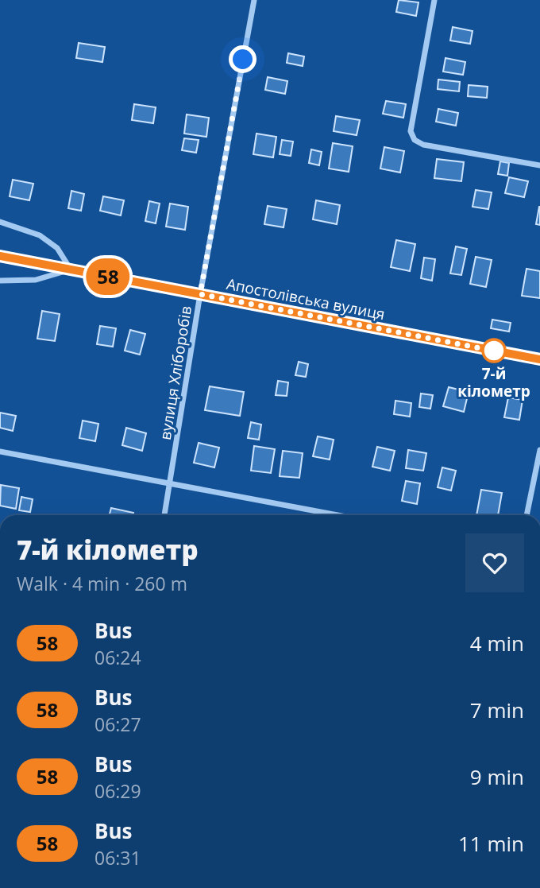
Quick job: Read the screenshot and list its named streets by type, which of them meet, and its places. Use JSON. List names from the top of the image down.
{
  "streets": {
    "street": ["Апостолівська вулиця", "вулиця Хліборобів"]
  },
  "crossings": [
    ["Апостолівська вулиця", "вулиця Хліборобів"]
  ],
  "places": ["7-й кілометр"],
  "lines": ["bus line 58"],
  "page": {
    "on_map": "58",
    "heading": ["7-й кілометр", "Walk · 4 min · 260 m"],
    "list": [
      {
        "mark": "58",
        "name": "Bus",
        "note": "06:24",
        "value": "4 min"
      },
      {
        "mark": "58",
        "name": "Bus",
        "note": "06:27",
        "value": "7 min"
      },
      {
        "mark": "58",
        "name": "Bus",
        "note": "06:29",
        "value": "9 min"
      },
      {
        "mark": "58",
        "name": "Bus",
        "note": "06:31",
        "value": "11 min"
      }
    ]
  }
}
